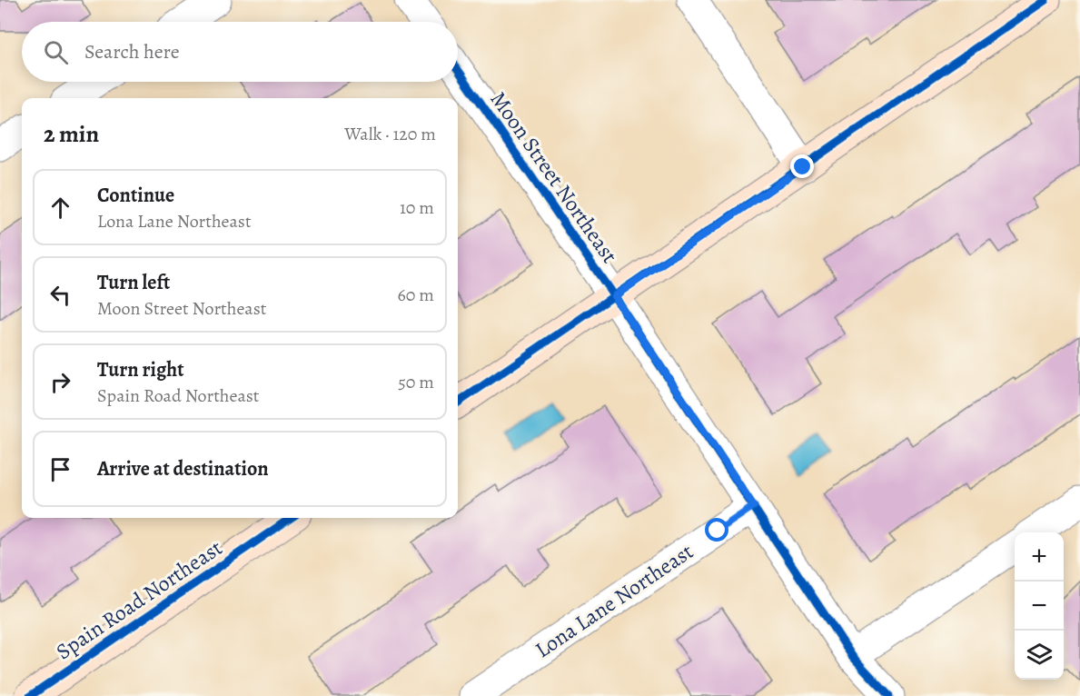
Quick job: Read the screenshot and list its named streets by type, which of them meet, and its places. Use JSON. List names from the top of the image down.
{
  "streets": {
    "street": ["Moon Street Northeast", "Spain Road Northeast", "Lona Lane Northeast"]
  },
  "crossings": [
    ["Moon Street Northeast", "Lona Lane Northeast"]
  ],
  "page": {
    "search": "Search here",
    "heading": ["2 min", "Walk · 120 m"],
    "list": [
      ["Continue", "Lona Lane Northeast", "10 m"],
      ["Turn left", "Moon Street Northeast", "60 m"],
      ["Turn right", "Spain Road Northeast", "50 m"],
      "Arrive at destination"
    ],
    "map_buttons": ["+", "−"]
  }
}
